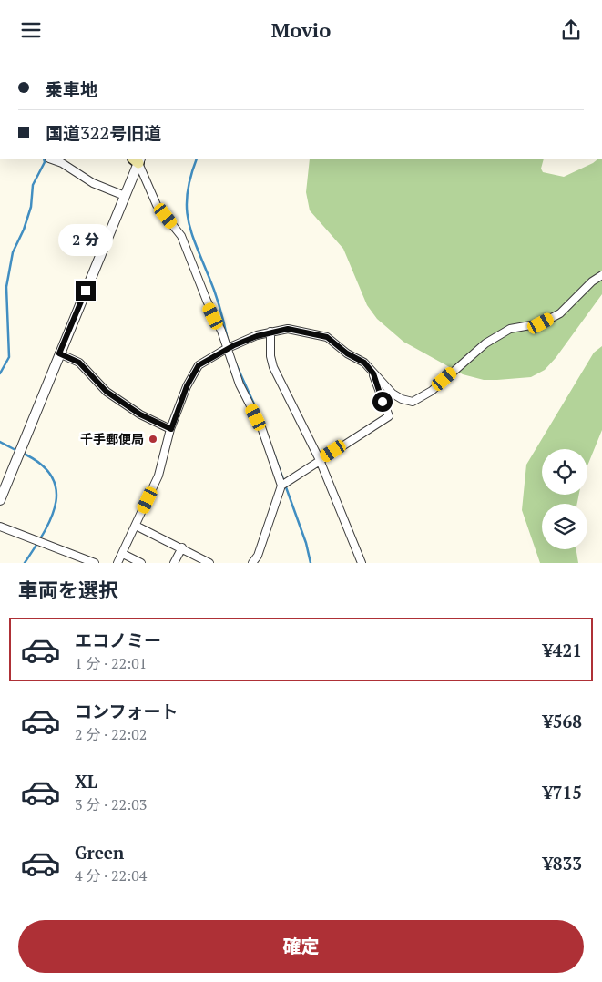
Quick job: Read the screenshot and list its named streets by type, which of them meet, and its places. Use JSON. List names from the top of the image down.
{
  "places": ["千手郵便局"],
  "page": {
    "header": "Movio",
    "banner": ["乗車地", "国道322号旧道"],
    "bubble": "2 分",
    "heading": "車両を選択",
    "list": [
      {
        "name": "エコノミー",
        "note": "1 分 · 22:01",
        "value": "¥421"
      },
      {
        "name": "コンフォート",
        "note": "2 分 · 22:02",
        "value": "¥568"
      },
      {
        "name": "XL",
        "note": "3 分 · 22:03",
        "value": "¥715"
      },
      {
        "name": "Green",
        "note": "4 分 · 22:04",
        "value": "¥833"
      }
    ],
    "buttons": "確定"
  }
}
